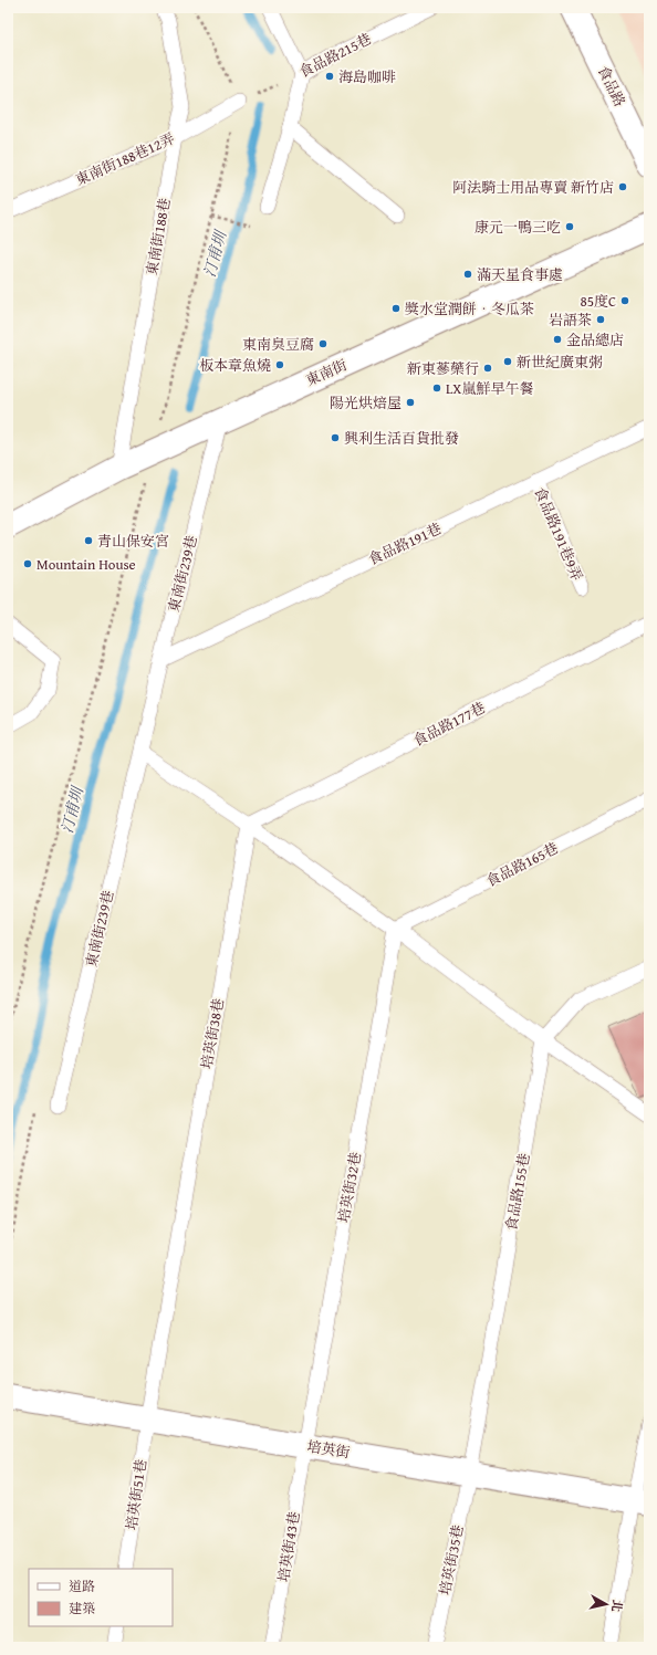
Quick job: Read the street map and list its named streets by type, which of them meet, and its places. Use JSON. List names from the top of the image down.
{
  "streets": {
    "street": ["食品路", "東南街", "培英街"],
    "lane": [
      "食品路215巷",
      "東南街188巷12弄",
      "東南街188巷",
      "食品路191巷9弄",
      "食品路191巷",
      "東南街239巷",
      "食品路177巷",
      "食品路165巷",
      "培英街38巷",
      "培英街32巷",
      "食品路155巷",
      "培英街51巷",
      "培英街43巷",
      "培英街35巷"
    ]
  },
  "crossings": [
    ["食品路215巷", "東南街188巷12弄"],
    ["東南街188巷12弄", "東南街188巷"],
    ["東南街188巷", "東南街"],
    ["東南街", "東南街239巷"],
    ["食品路191巷9弄", "食品路191巷"],
    ["食品路191巷", "東南街239巷"],
    ["食品路177巷", "培英街38巷"],
    ["食品路165巷", "培英街32巷"],
    ["培英街38巷", "培英街"],
    ["培英街38巷", "培英街51巷"],
    ["培英街32巷", "培英街"],
    ["培英街32巷", "培英街43巷"],
    ["食品路155巷", "培英街"],
    ["食品路155巷", "培英街35巷"],
    ["培英街", "培英街51巷"],
    ["培英街", "培英街43巷"],
    ["培英街", "培英街35巷"]
  ],
  "water": ["汀甫圳"],
  "places": [
    "海島咖啡",
    "阿法騎士用品專賣 新竹店",
    "康元一鴨三吃",
    "滿天星食事處",
    "85度C",
    "獎水堂潤餅．冬瓜茶",
    "岩語茶",
    "金品總店",
    "東南臭豆腐",
    "新世紀廣東粥",
    "板本章魚燒",
    "新東蔘藥行",
    "LX嵐鮮早午餐",
    "陽光烘焙屋",
    "興利生活百貨批發",
    "青山保安宮",
    "Mountain House"
  ],
  "legend": ["道路", "建築"],
  "north": "right"
}
